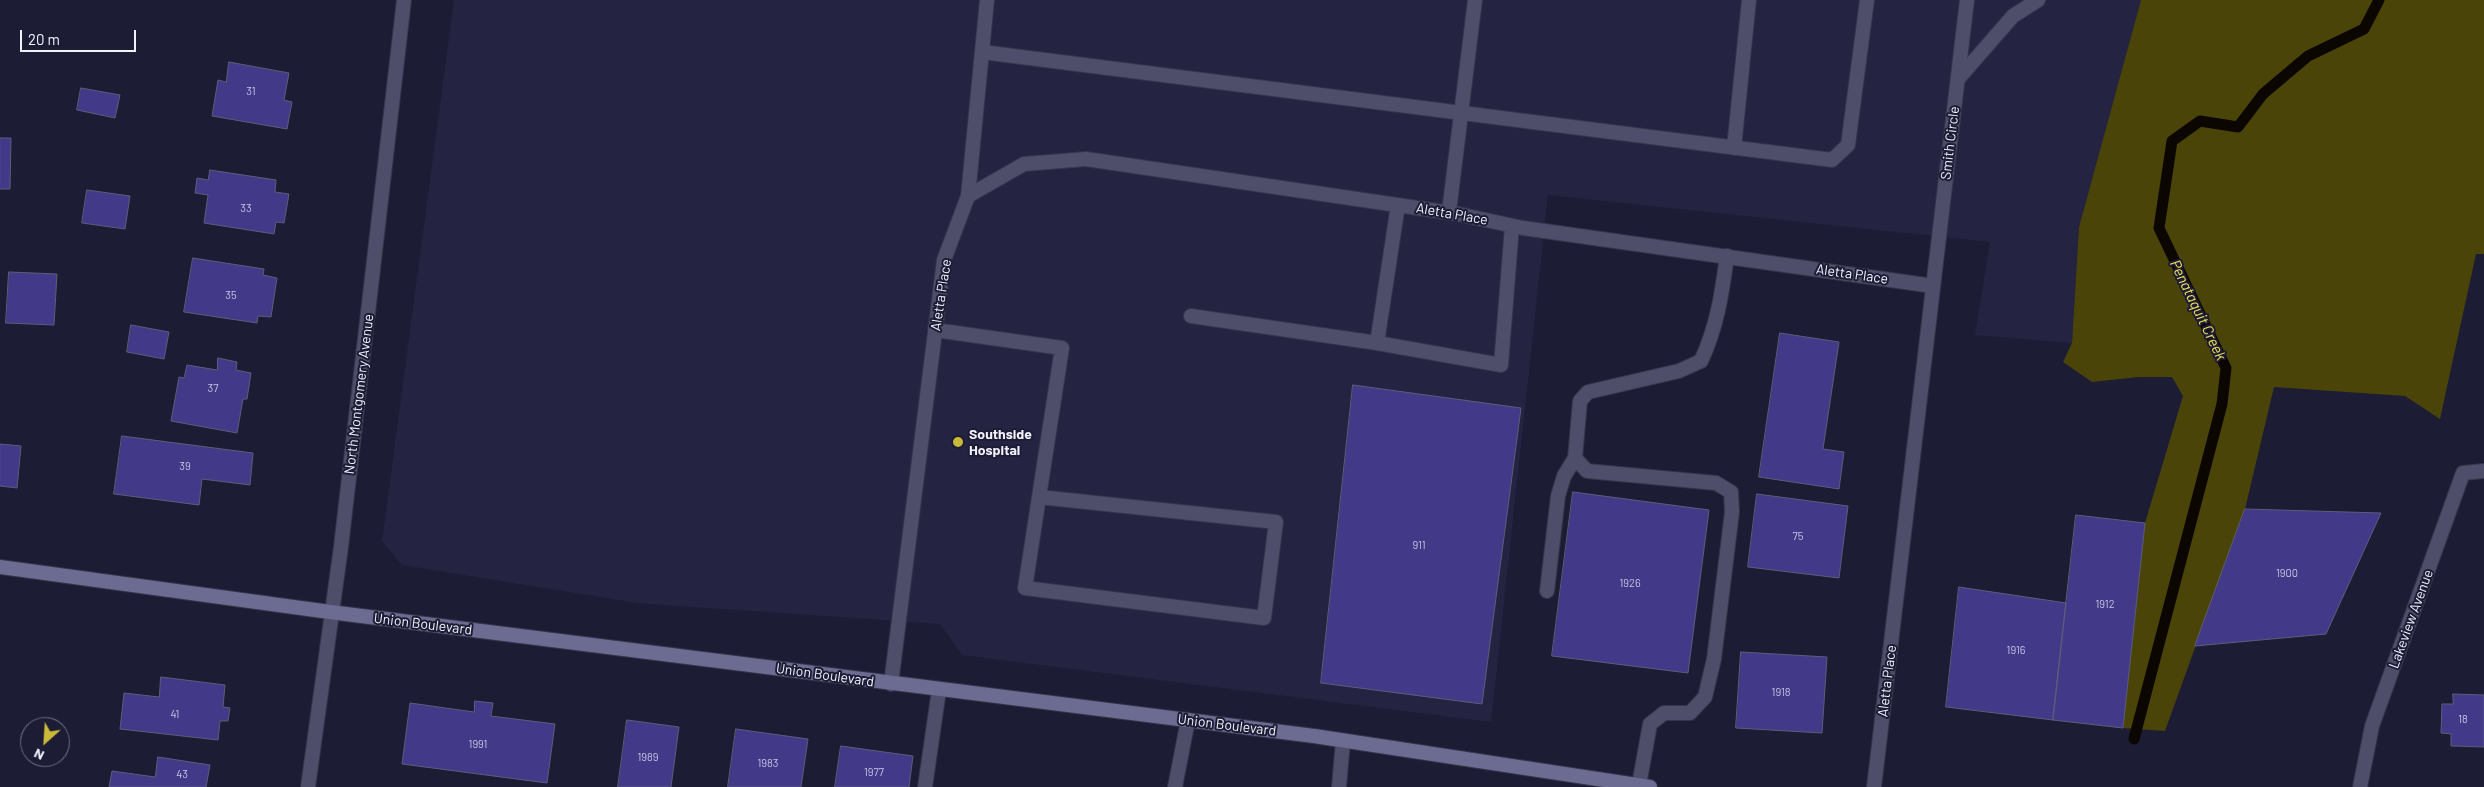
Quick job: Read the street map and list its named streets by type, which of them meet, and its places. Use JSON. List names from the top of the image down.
{
  "streets": {
    "main road": ["Union Boulevard"],
    "street": [
      "Smith Circle",
      "Aletta Place",
      "North Montgomery Avenue",
      "Lakeview Avenue"
    ]
  },
  "crossings": [
    ["Smith Circle", "Aletta Place"],
    ["Aletta Place", "Union Boulevard"],
    ["North Montgomery Avenue", "Union Boulevard"]
  ],
  "water": ["Penataquit Creek"],
  "places": ["Southside Hospital"],
  "house_numbers": [
    "31",
    "33",
    "35",
    "37",
    "39",
    "75",
    "911",
    "1900",
    "1926",
    "1912",
    "1916",
    "1918",
    "41",
    "18",
    "1991",
    "1989",
    "1983",
    "1977",
    "43"
  ],
  "scale_bar": "20 m",
  "north": "bottom left"
}
